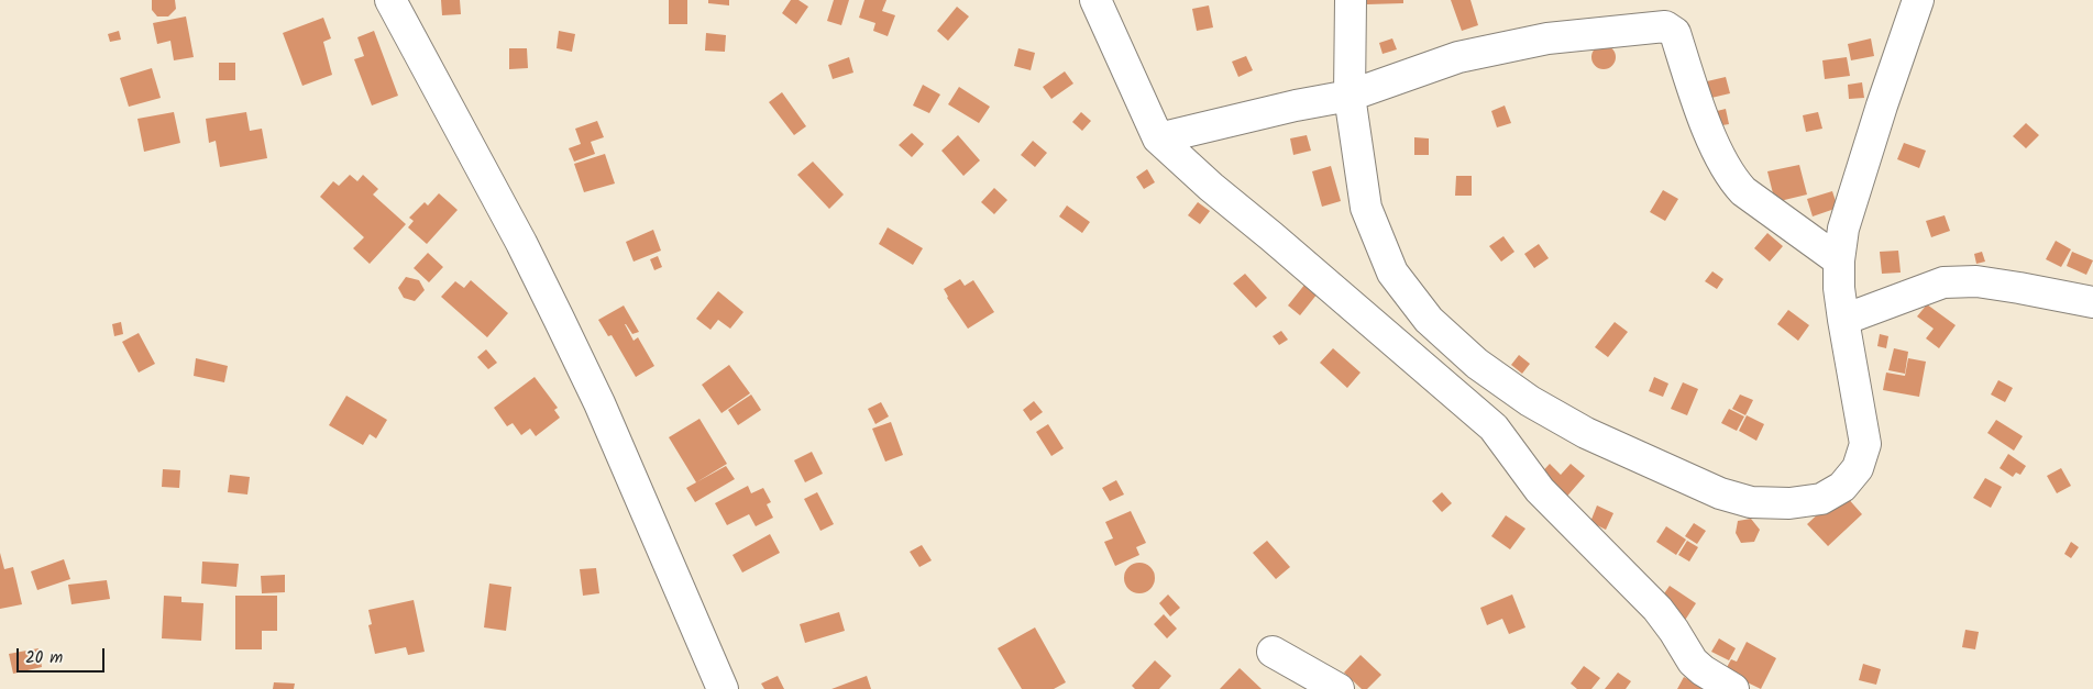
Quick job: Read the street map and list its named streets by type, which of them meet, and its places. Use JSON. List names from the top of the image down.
{
  "scale_bar": "20 m"
}
